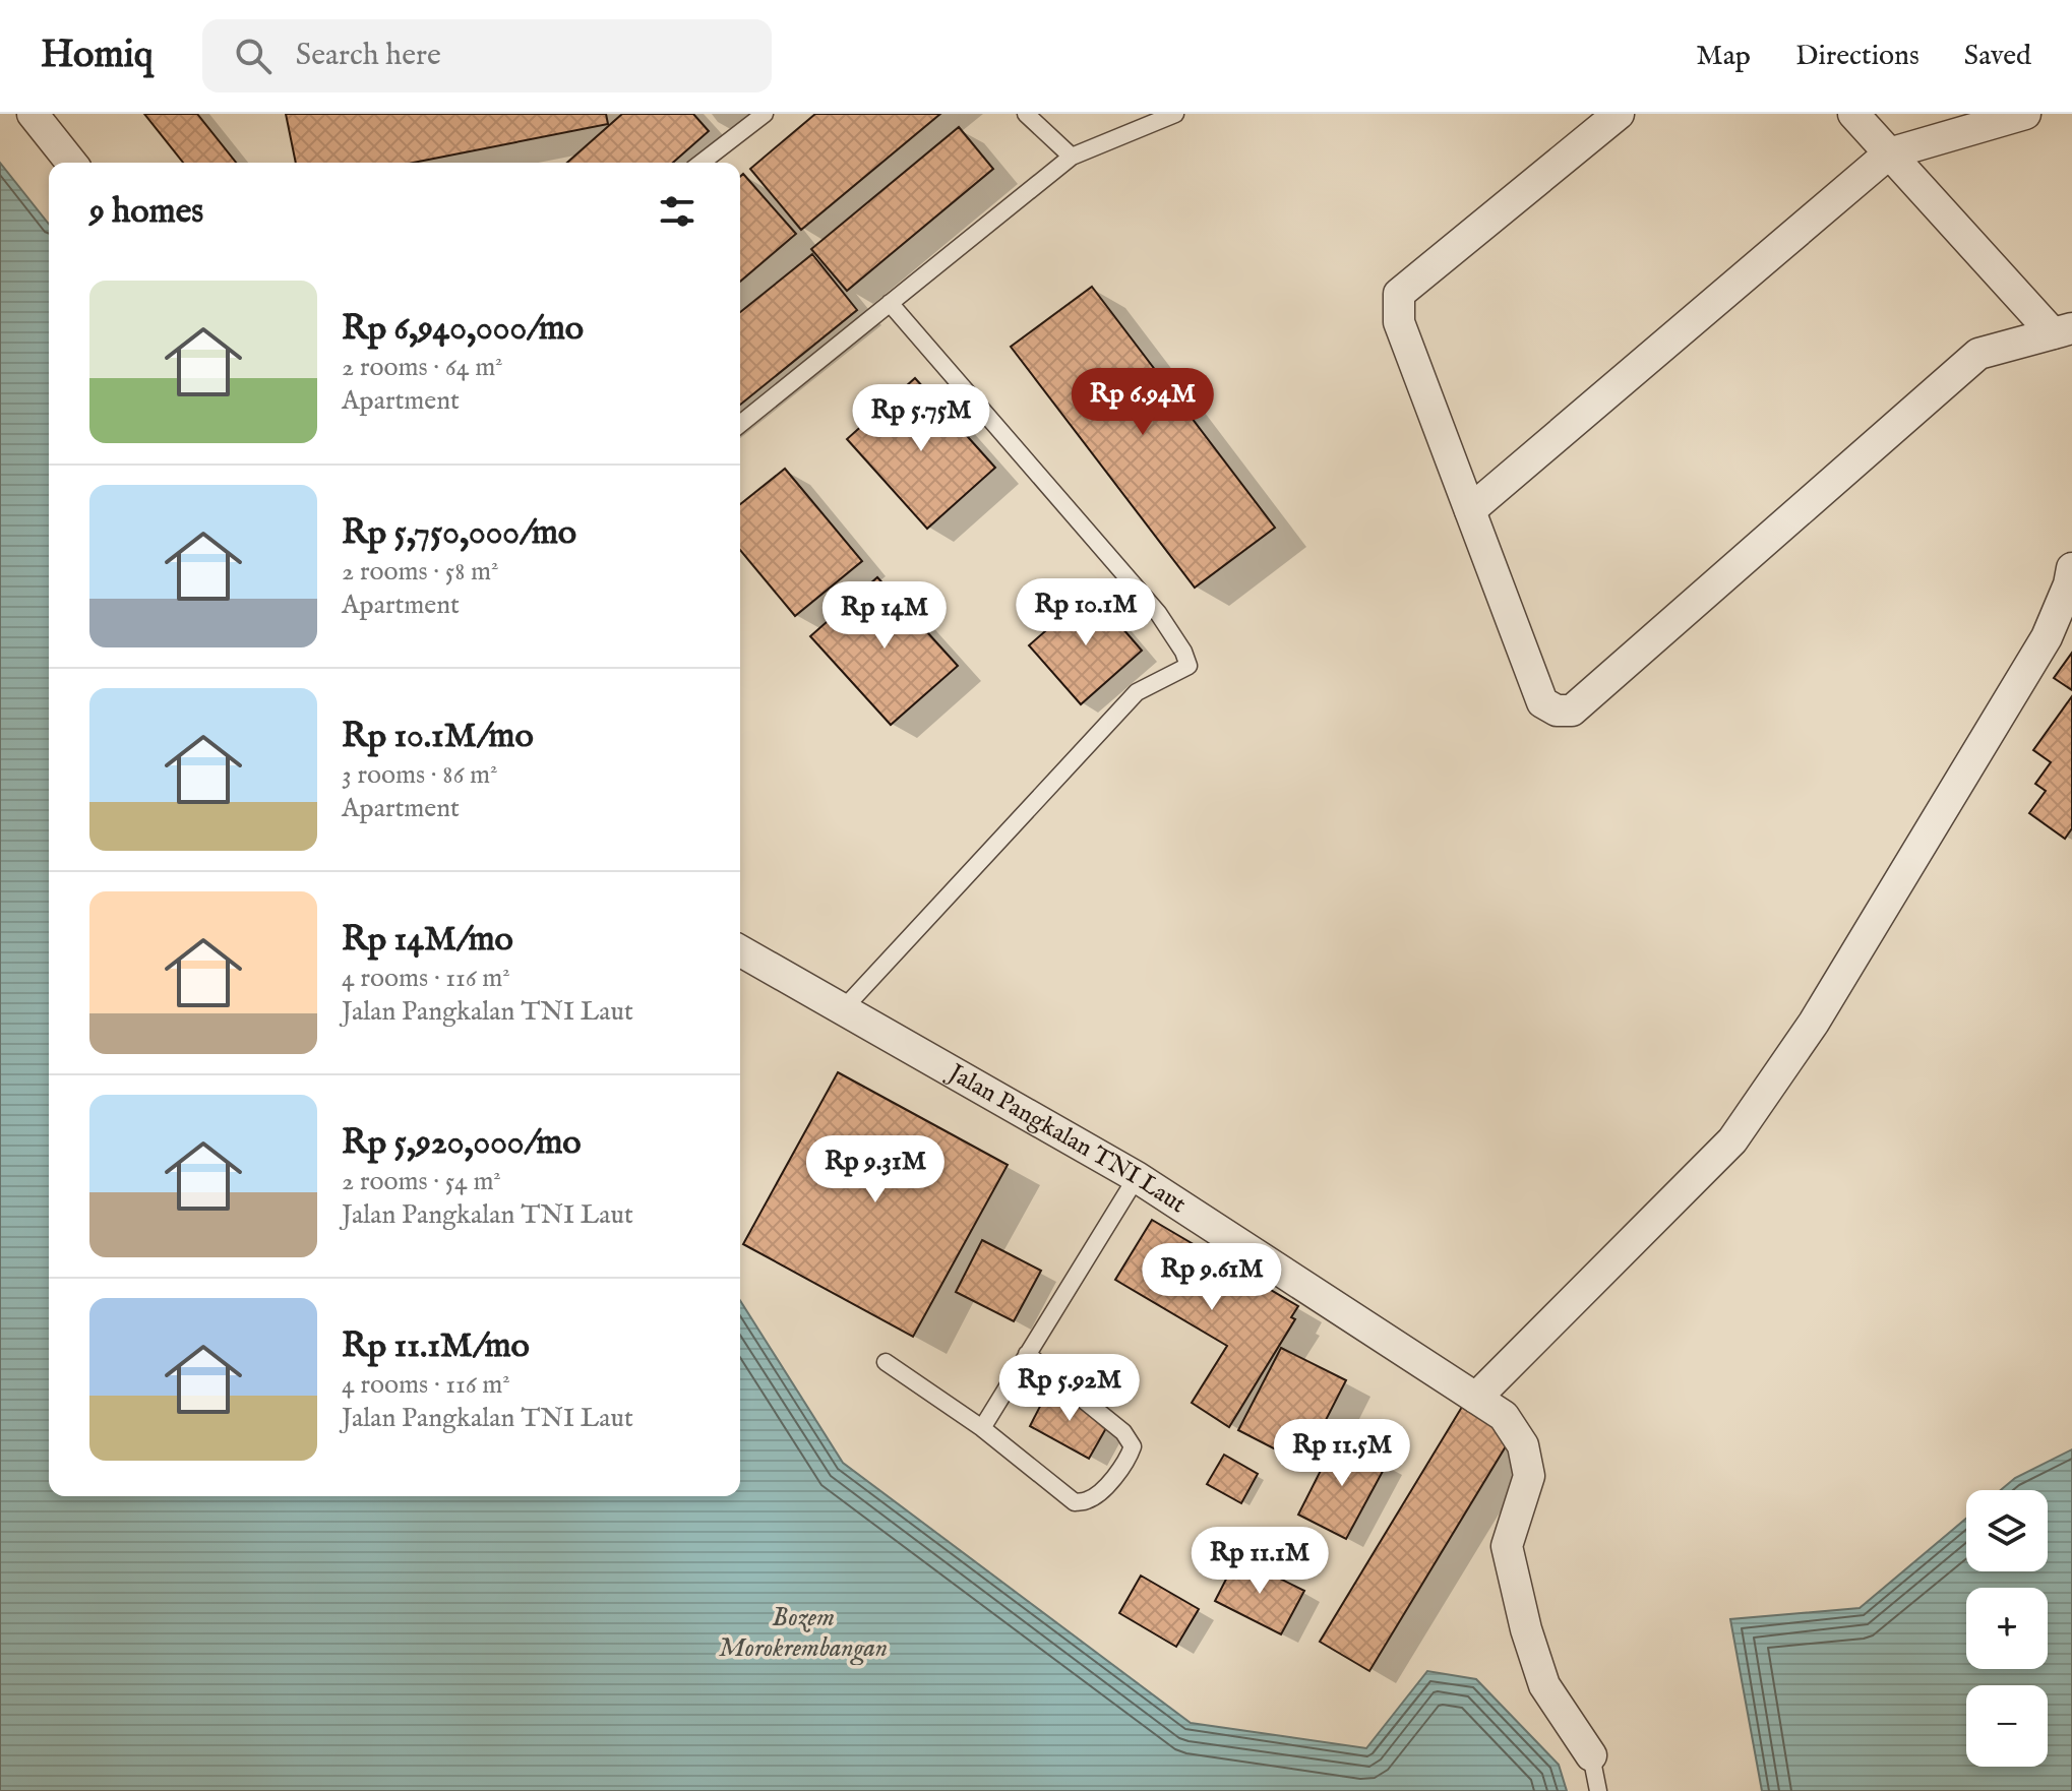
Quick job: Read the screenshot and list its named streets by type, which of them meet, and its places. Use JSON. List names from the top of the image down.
{
  "streets": {
    "street": ["Jalan Pangkalan TNI Laut"]
  },
  "water": ["Bozem Morokrembangan"],
  "page": {
    "header": "Homiq",
    "search": "Search here",
    "nav": ["Map", "Directions", "Saved"],
    "heading": "9 homes",
    "list": [
      {
        "name": "Rp 6,940,000/mo",
        "note": "2 rooms · 64 m² · Apartment"
      },
      {
        "name": "Rp 5,750,000/mo",
        "note": "2 rooms · 58 m² · Apartment"
      },
      {
        "name": "Rp 10.1M/mo",
        "note": "3 rooms · 86 m² · Apartment"
      },
      {
        "name": "Rp 14M/mo",
        "note": "4 rooms · 116 m² · Jalan Pangkalan TNI Laut"
      },
      {
        "name": "Rp 5,920,000/mo",
        "note": "2 rooms · 54 m² · Jalan Pangkalan TNI Laut"
      },
      {
        "name": "Rp 11.1M/mo",
        "note": "4 rooms · 116 m² · Jalan Pangkalan TNI Laut"
      }
    ],
    "price": [
      "Rp 6.94M",
      "Rp 5.75M",
      "Rp 10.1M",
      "Rp 14M",
      "Rp 9.31M",
      "Rp 9.61M",
      "Rp 5.92M",
      "Rp 11.5M",
      "Rp 11.1M"
    ],
    "map_buttons": ["+", "−"]
  }
}
